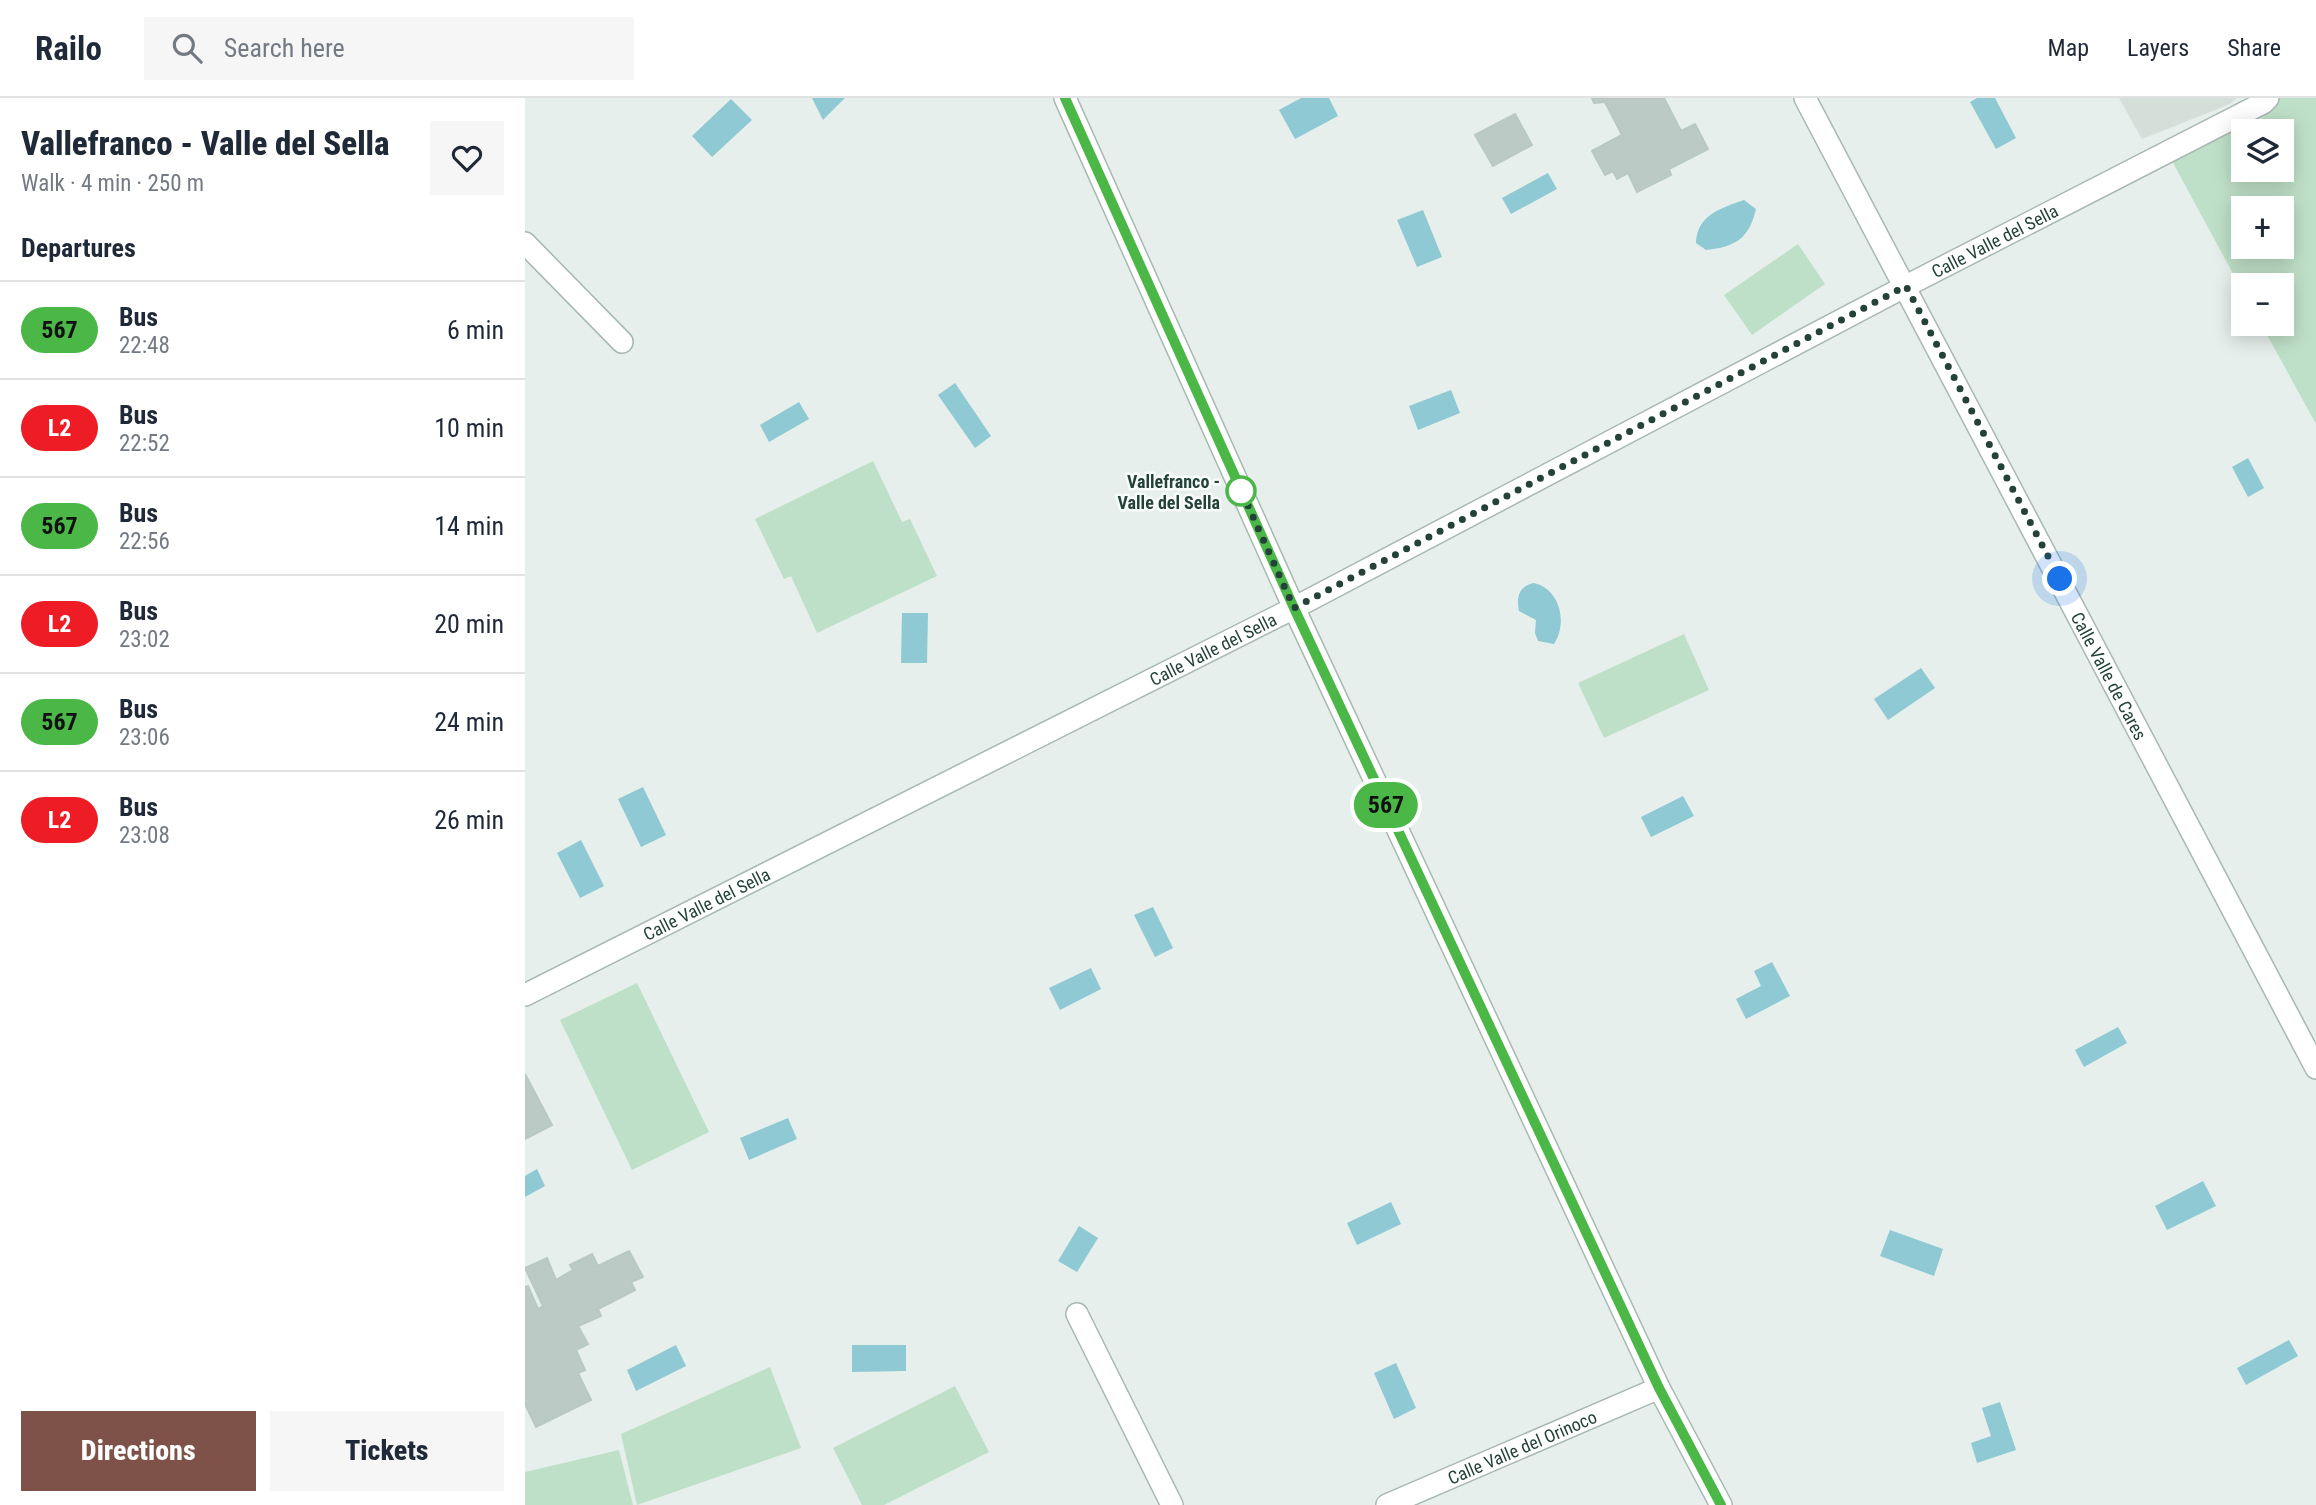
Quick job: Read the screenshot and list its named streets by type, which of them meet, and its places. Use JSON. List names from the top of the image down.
{
  "streets": {
    "street": ["Calle Valle del Sella", "Calle Valle de Cares", "Calle Valle del Orinoco"]
  },
  "crossings": [
    ["Calle Valle del Sella", "Calle Valle de Cares"]
  ],
  "places": ["Vallefranco - Valle del Sella"],
  "lines": ["bus line 567"],
  "page": {
    "header": "Railo",
    "search": "Search here",
    "nav": ["Map", "Layers", "Share"],
    "heading": [
      ["Vallefranco - Valle del Sella", "Walk · 4 min · 250 m"],
      "Departures"
    ],
    "on_map": "567",
    "map_buttons": ["+", "−"],
    "list": [
      {
        "mark": "567",
        "name": "Bus",
        "note": "22:48",
        "value": "6 min"
      },
      {
        "mark": "L2",
        "name": "Bus",
        "note": "22:52",
        "value": "10 min"
      },
      {
        "mark": "567",
        "name": "Bus",
        "note": "22:56",
        "value": "14 min"
      },
      {
        "mark": "L2",
        "name": "Bus",
        "note": "23:02",
        "value": "20 min"
      },
      {
        "mark": "567",
        "name": "Bus",
        "note": "23:06",
        "value": "24 min"
      },
      {
        "mark": "L2",
        "name": "Bus",
        "note": "23:08",
        "value": "26 min"
      }
    ],
    "buttons": ["Directions", "Tickets"]
  }
}
